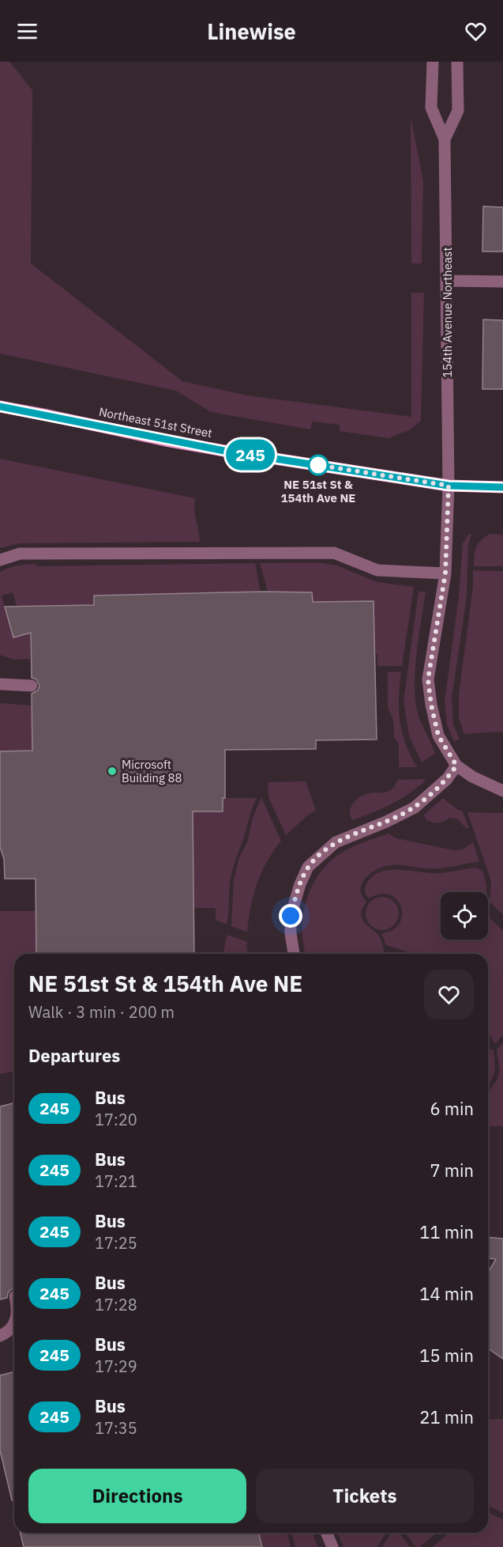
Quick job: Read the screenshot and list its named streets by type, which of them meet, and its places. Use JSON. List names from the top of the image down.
{
  "streets": {
    "main road": ["Northeast 51st Street"],
    "street": ["154th Avenue Northeast"]
  },
  "crossings": [
    ["154th Avenue Northeast", "Northeast 51st Street"]
  ],
  "places": ["NE 51st St & 154th Ave NE", "Microsoft Building 88"],
  "lines": ["bus line 245"],
  "page": {
    "header": "Linewise",
    "on_map": "245",
    "heading": [
      ["NE 51st St & 154th Ave NE", "Walk · 3 min · 200 m"],
      "Departures"
    ],
    "list": [
      {
        "mark": "245",
        "name": "Bus",
        "note": "17:20",
        "value": "6 min"
      },
      {
        "mark": "245",
        "name": "Bus",
        "note": "17:21",
        "value": "7 min"
      },
      {
        "mark": "245",
        "name": "Bus",
        "note": "17:25",
        "value": "11 min"
      },
      {
        "mark": "245",
        "name": "Bus",
        "note": "17:28",
        "value": "14 min"
      },
      {
        "mark": "245",
        "name": "Bus",
        "note": "17:29",
        "value": "15 min"
      },
      {
        "mark": "245",
        "name": "Bus",
        "note": "17:35",
        "value": "21 min"
      }
    ],
    "buttons": ["Directions", "Tickets"]
  }
}
